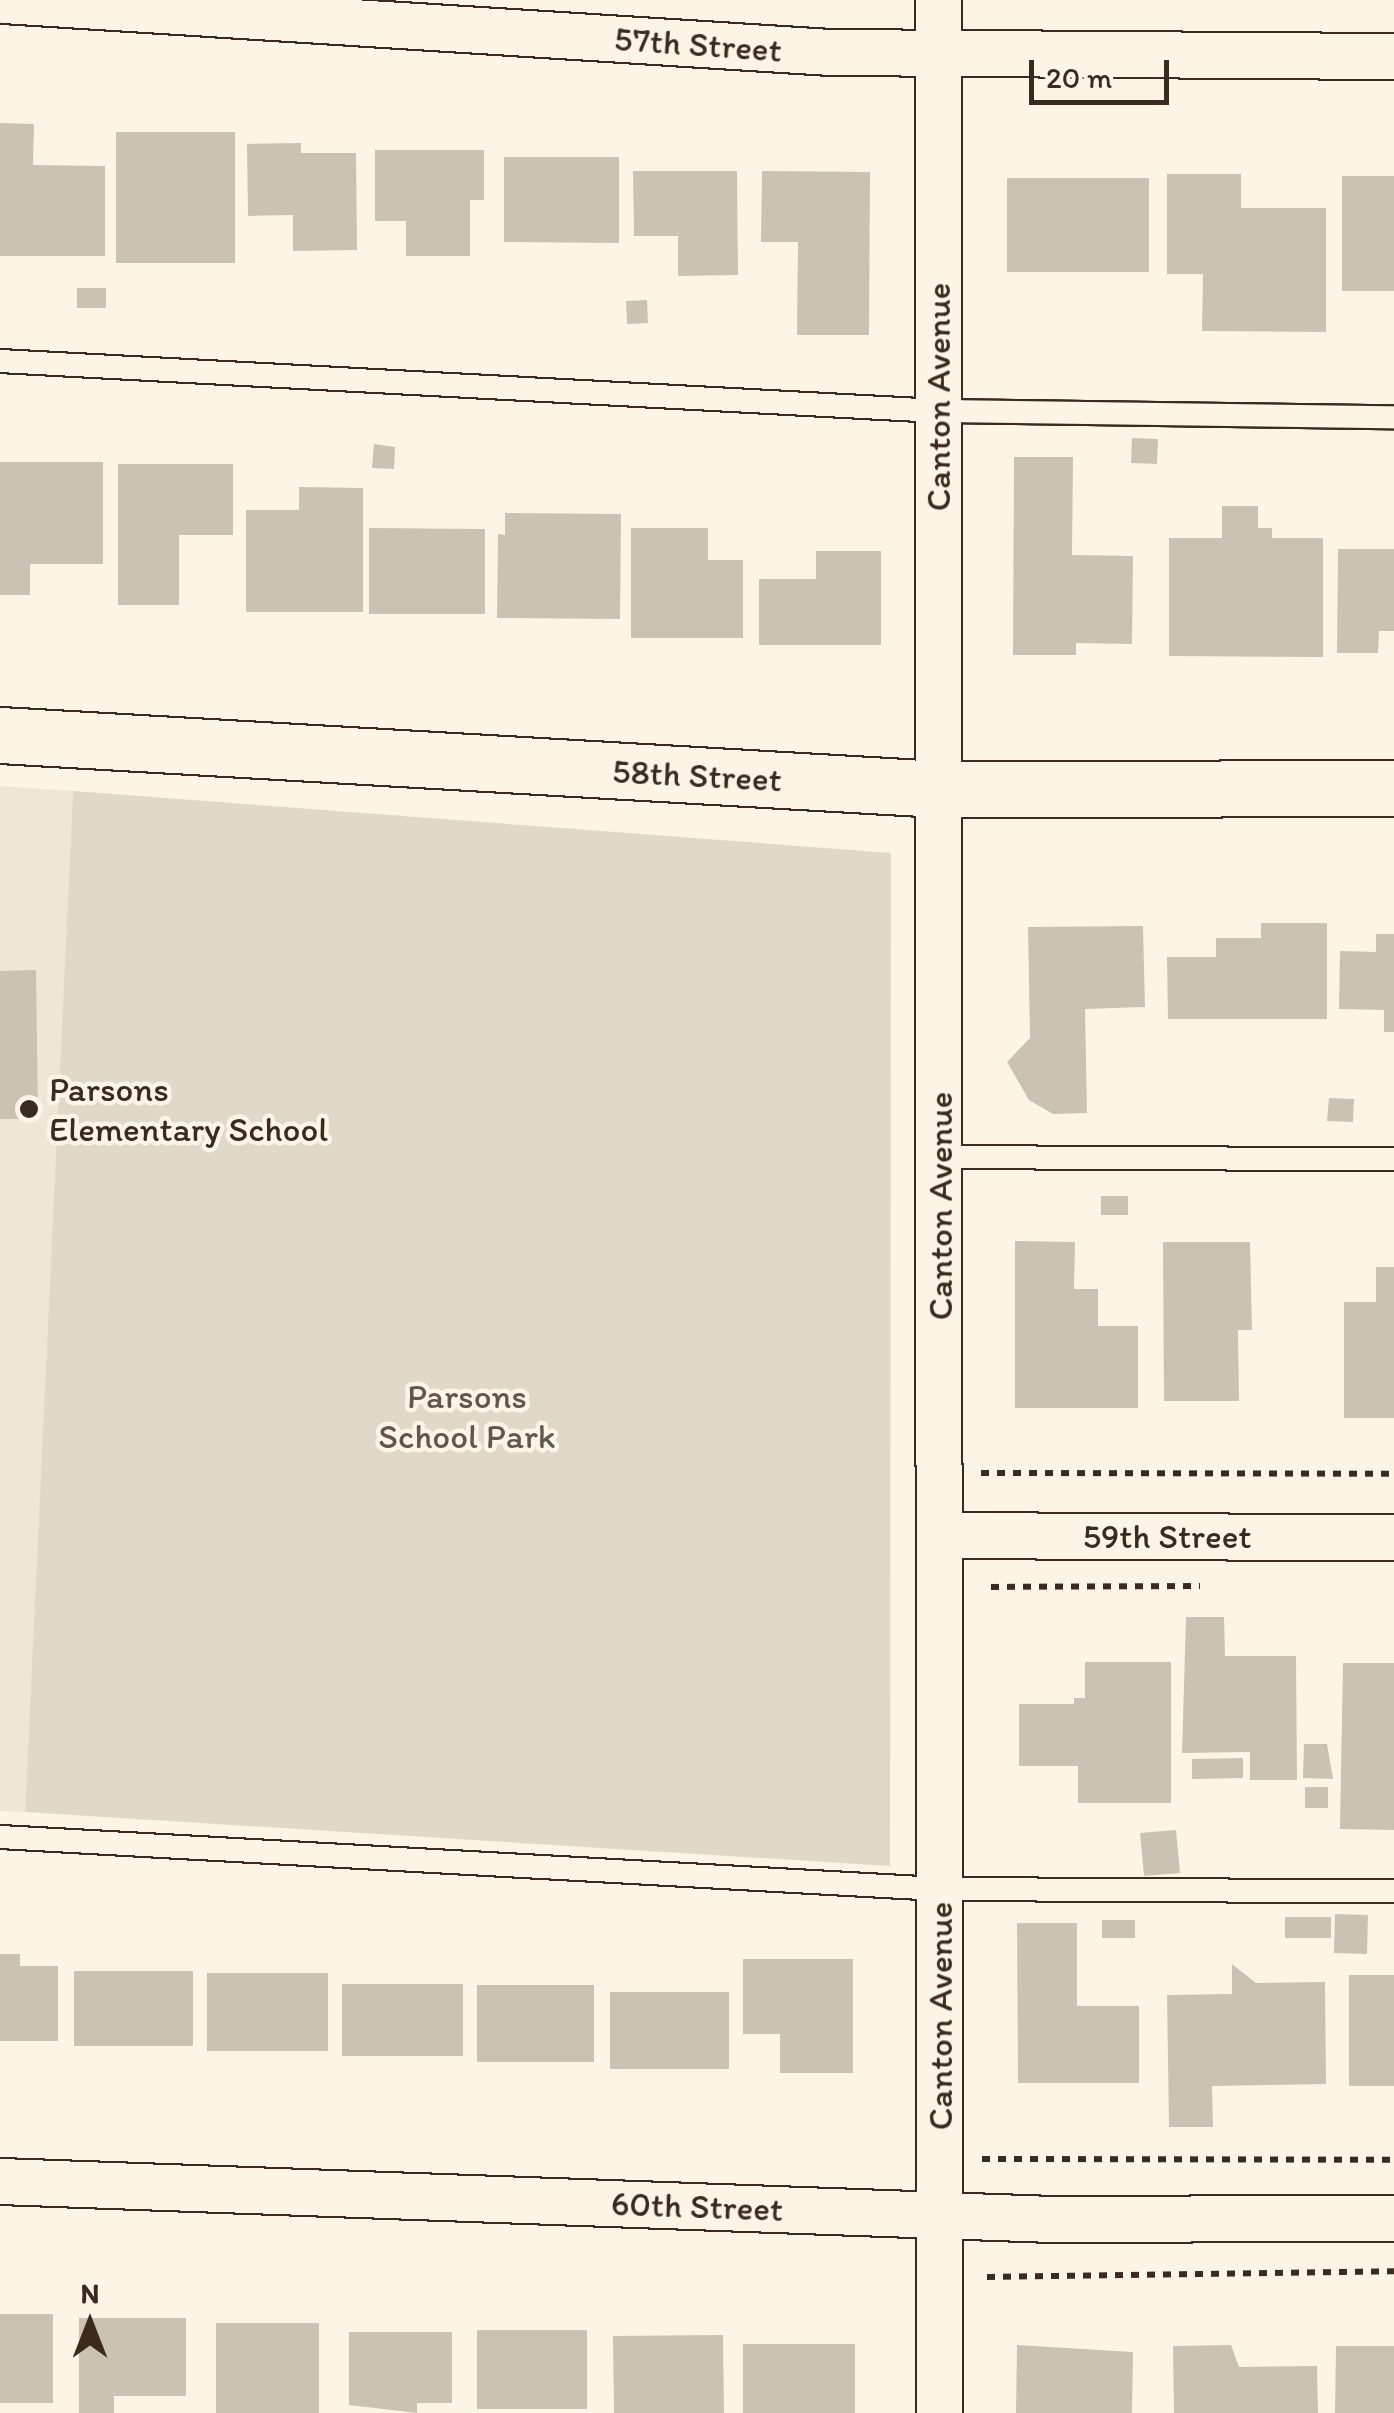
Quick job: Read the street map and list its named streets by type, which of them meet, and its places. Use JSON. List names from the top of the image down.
{
  "streets": {
    "street": [
      "57th Street",
      "Canton Avenue",
      "58th Street",
      "59th Street",
      "60th Street"
    ]
  },
  "crossings": [
    ["57th Street", "Canton Avenue"],
    ["Canton Avenue", "58th Street"],
    ["Canton Avenue", "59th Street"],
    ["Canton Avenue", "60th Street"]
  ],
  "parks": ["Parsons School Park"],
  "places": ["Parsons Elementary School"],
  "scale_bar": "20 m",
  "north": "top"
}
